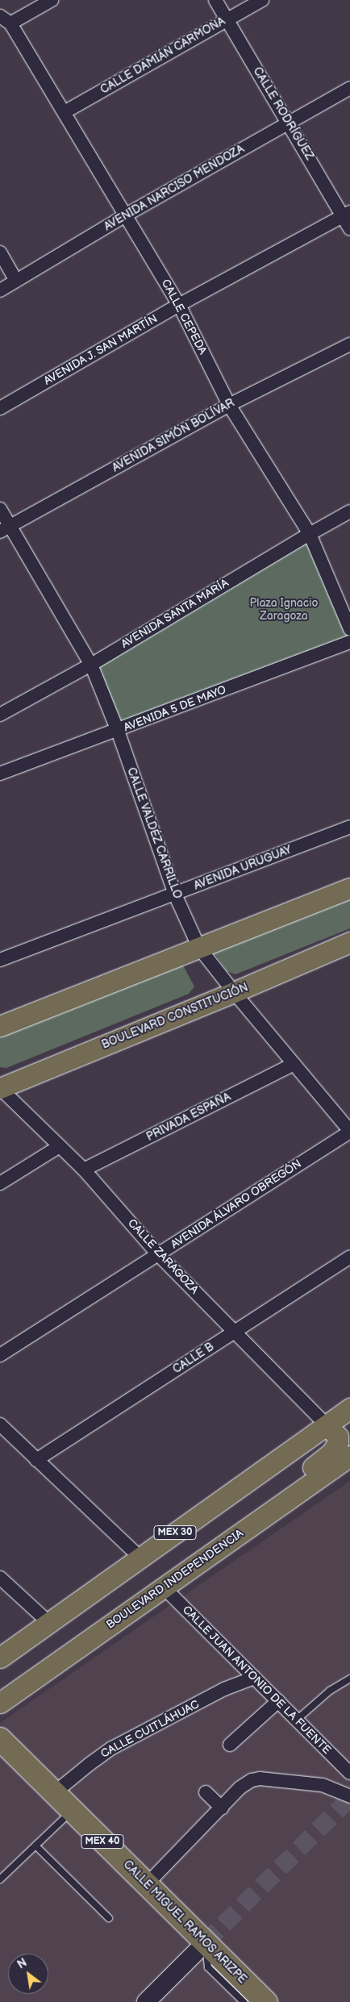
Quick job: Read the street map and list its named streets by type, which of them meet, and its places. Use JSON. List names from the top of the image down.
{
  "streets": {
    "highway": ["MEX 40", "CALLE MIGUEL RAMOS ARIZPE"],
    "main road": ["BOULEVARD CONSTITUCIÓN", "MEX 30", "BOULEVARD INDEPENDENCIA"],
    "street": [
      "CALLE DAMIÁN CARMONA",
      "CALLE RODRÍGUEZ",
      "AVENIDA NARCISO MENDOZA",
      "CALLE CEPEDA",
      "AVENIDA J. SAN MARTÍN",
      "AVENIDA SIMÓN BOLÍVAR",
      "AVENIDA SANTA MARÍA",
      "AVENIDA 5 DE MAYO",
      "CALLE VALDÉZ CARRILLO",
      "AVENIDA URUGUAY",
      "PRIVADA ESPAÑA",
      "AVENIDA ÁLVARO OBREGÓN",
      "CALLE ZARAGOZA",
      "CALLE B",
      "CALLE JUAN ANTONIO DE LA FUENTE",
      "CALLE CUITLÁHUAC"
    ]
  },
  "crossings": [
    ["CALLE DAMIÁN CARMONA", "CALLE RODRÍGUEZ"],
    ["CALLE DAMIÁN CARMONA", "CALLE CEPEDA"],
    ["CALLE RODRÍGUEZ", "AVENIDA NARCISO MENDOZA"],
    ["CALLE RODRÍGUEZ", "AVENIDA J. SAN MARTÍN"],
    ["AVENIDA NARCISO MENDOZA", "CALLE CEPEDA"],
    ["CALLE CEPEDA", "AVENIDA J. SAN MARTÍN"],
    ["CALLE CEPEDA", "AVENIDA SIMÓN BOLÍVAR"],
    ["CALLE CEPEDA", "AVENIDA SANTA MARÍA"],
    ["AVENIDA SIMÓN BOLÍVAR", "CALLE VALDÉZ CARRILLO"],
    ["AVENIDA SANTA MARÍA", "CALLE VALDÉZ CARRILLO"],
    ["AVENIDA 5 DE MAYO", "CALLE VALDÉZ CARRILLO"],
    ["CALLE VALDÉZ CARRILLO", "AVENIDA URUGUAY"],
    ["CALLE VALDÉZ CARRILLO", "BOULEVARD CONSTITUCIÓN"],
    ["CALLE VALDÉZ CARRILLO", "PRIVADA ESPAÑA"],
    ["CALLE VALDÉZ CARRILLO", "AVENIDA ÁLVARO OBREGÓN"],
    ["BOULEVARD CONSTITUCIÓN", "CALLE ZARAGOZA"],
    ["PRIVADA ESPAÑA", "CALLE ZARAGOZA"],
    ["AVENIDA ÁLVARO OBREGÓN", "CALLE ZARAGOZA"],
    ["CALLE ZARAGOZA", "CALLE B"],
    ["CALLE ZARAGOZA", "MEX 30"],
    ["BOULEVARD INDEPENDENCIA", "CALLE JUAN ANTONIO DE LA FUENTE"],
    ["CALLE JUAN ANTONIO DE LA FUENTE", "CALLE CUITLÁHUAC"],
    ["CALLE CUITLÁHUAC", "CALLE MIGUEL RAMOS ARIZPE"]
  ],
  "parks": ["Plaza Ignacio Zaragoza"],
  "north": "top left"
}
